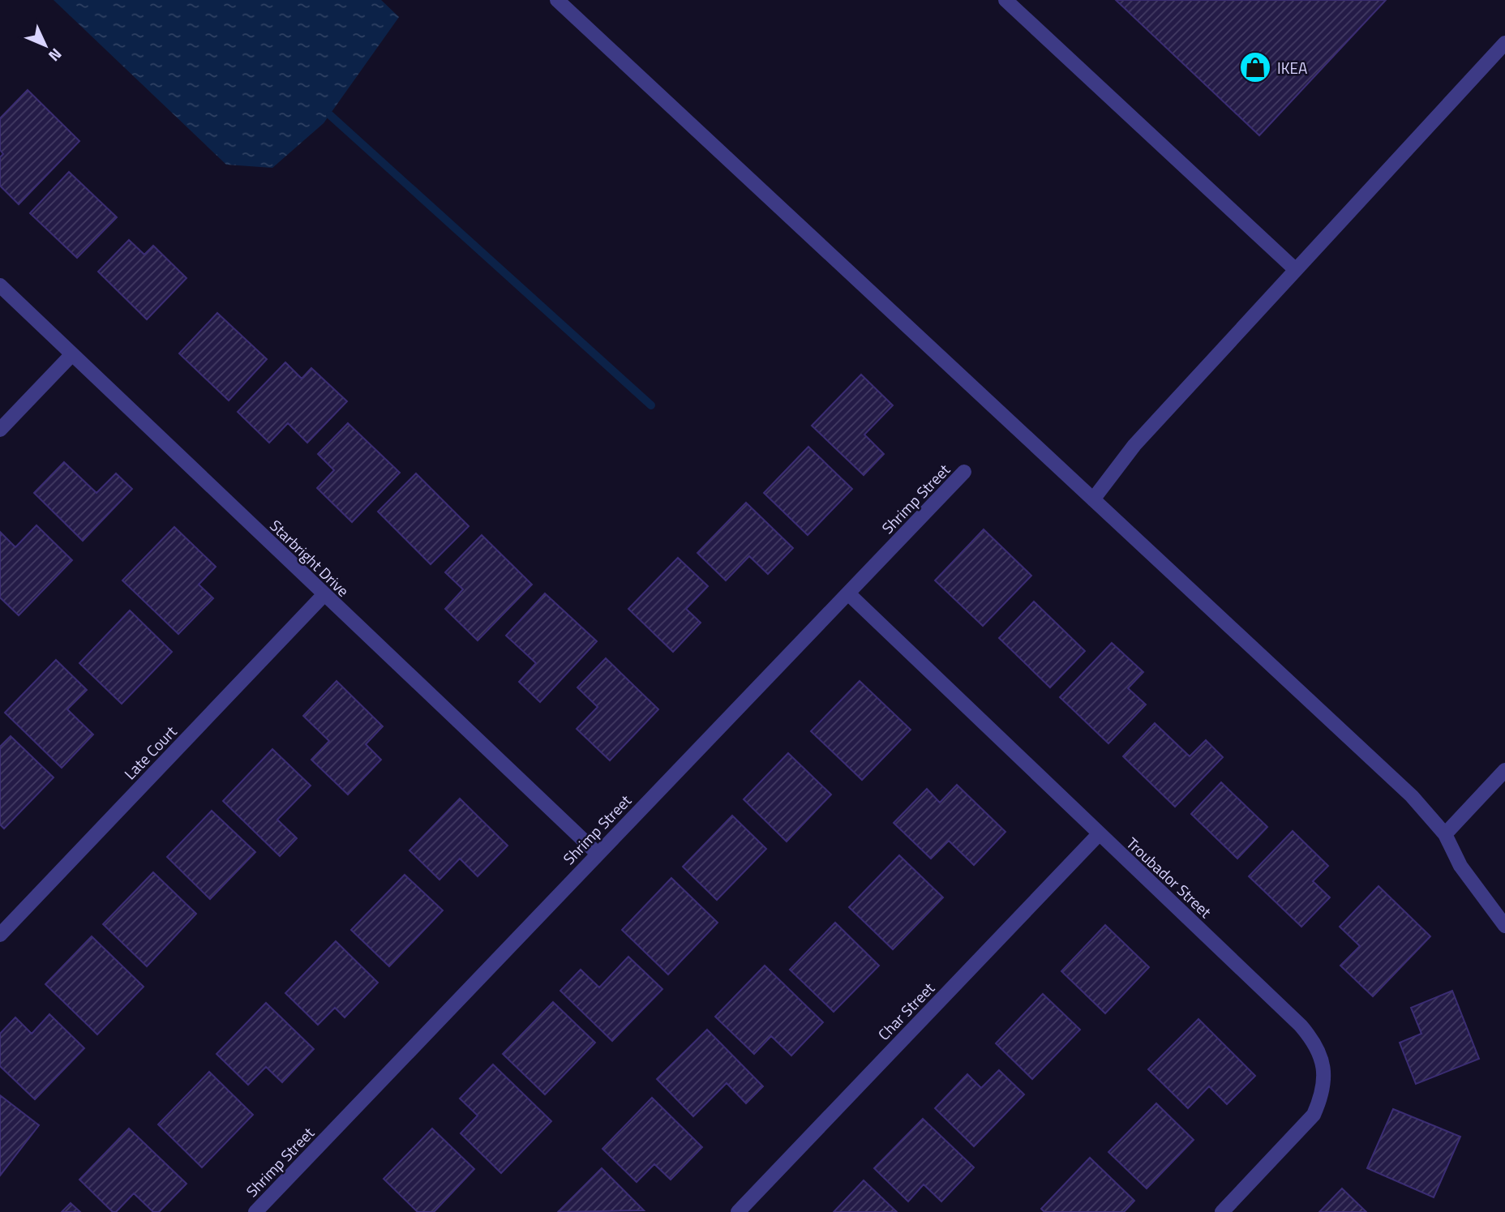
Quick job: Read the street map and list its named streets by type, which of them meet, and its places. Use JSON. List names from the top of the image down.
{
  "streets": {
    "street": [
      "Shrimp Street",
      "Starbright Drive",
      "Late Court",
      "Troubador Street",
      "Char Street"
    ]
  },
  "crossings": [
    ["Shrimp Street", "Starbright Drive"],
    ["Shrimp Street", "Troubador Street"],
    ["Starbright Drive", "Late Court"],
    ["Troubador Street", "Char Street"]
  ],
  "places": {
    "shop": ["IKEA"]
  },
  "north": "bottom right"
}
